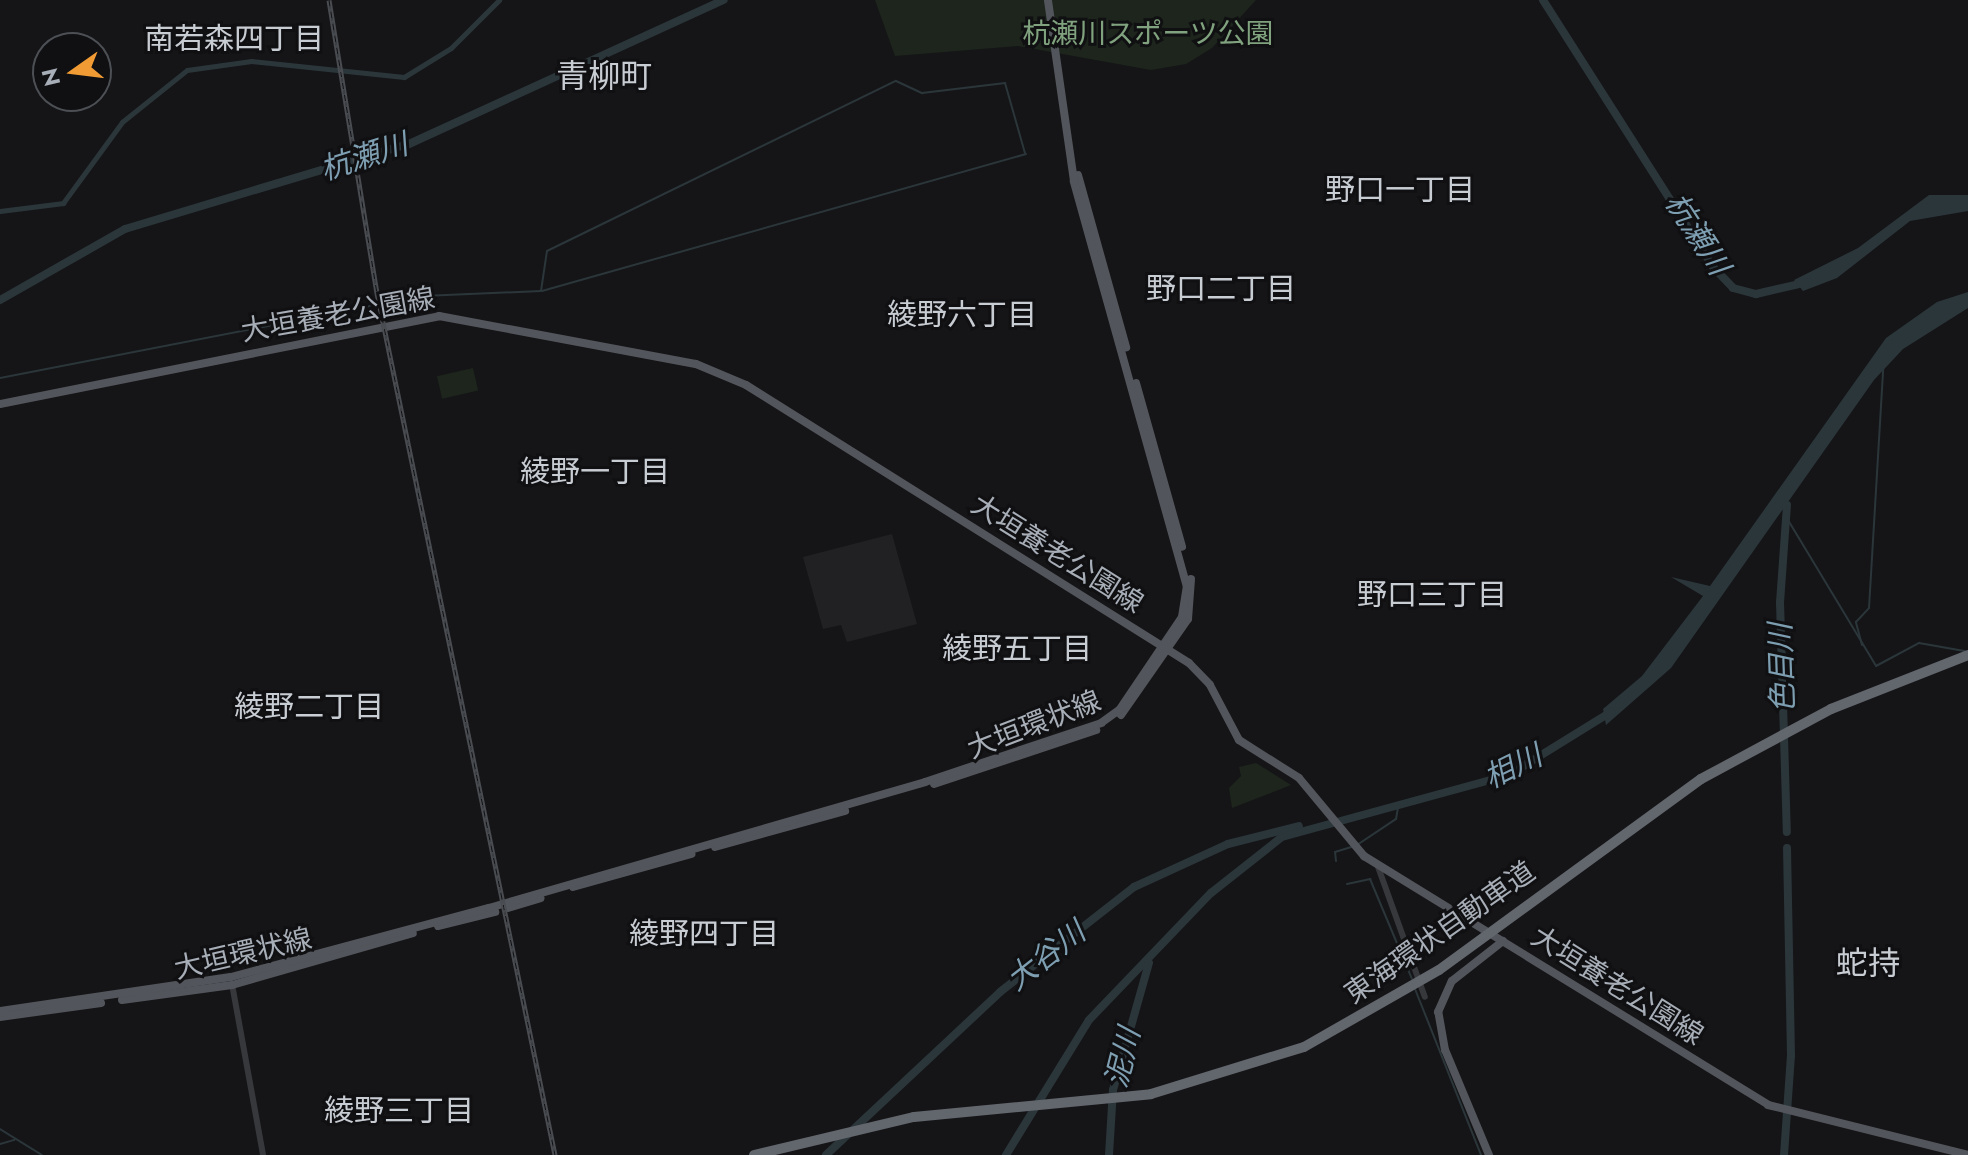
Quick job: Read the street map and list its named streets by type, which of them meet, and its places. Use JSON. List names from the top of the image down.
{
  "streets": {
    "highway": ["東海環状自動車道"],
    "main road": ["大垣養老公園線", "大垣環状線"]
  },
  "crossings": [
    ["大垣養老公園線", "大垣環状線"]
  ],
  "districts": [
    "南若森四丁目",
    "青柳町",
    "野口一丁目",
    "野口二丁目",
    "綾野六丁目",
    "綾野一丁目",
    "野口三丁目",
    "綾野五丁目",
    "綾野二丁目",
    "綾野四丁目",
    "蛇持",
    "綾野三丁目"
  ],
  "water": [
    "杭瀬川",
    "色目川",
    "相川",
    "大谷川",
    "泥川"
  ],
  "parks": ["杭瀬川スポーツ公園"],
  "north": "left"
}
